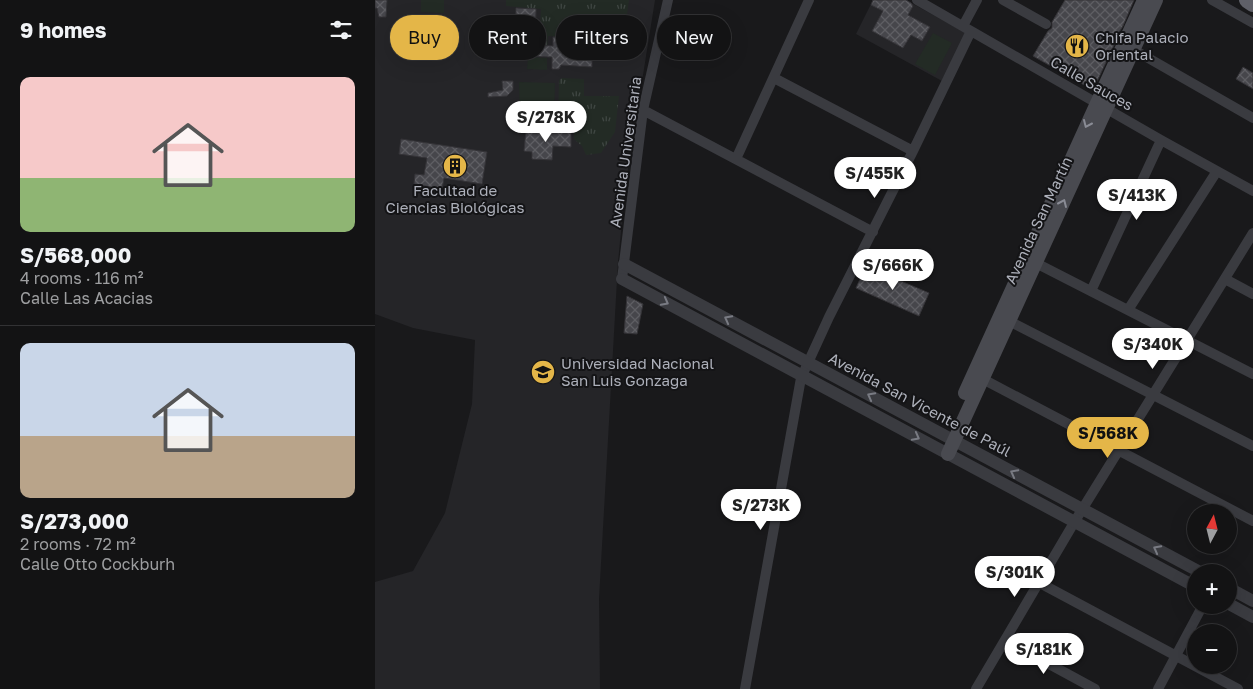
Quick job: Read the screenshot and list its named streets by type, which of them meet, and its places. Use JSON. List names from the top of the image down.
{
  "streets": {
    "main road": ["Avenida San Martín"],
    "street": ["Calle Sauces", "Avenida Universitaria", "Avenida San Vicente de Paúl"]
  },
  "crossings": [
    ["Calle Sauces", "Avenida San Martín"],
    ["Avenida Universitaria", "Avenida San Vicente de Paúl"],
    ["Avenida San Martín", "Avenida San Vicente de Paúl"]
  ],
  "places": {
    "restaurant": ["Chifa Palacio Oriental"],
    "building": ["Facultad de Ciencias Biológicas"],
    "school or university": ["Universidad Nacional San Luis Gonzaga"]
  },
  "north": "top",
  "page": {
    "heading": "9 homes",
    "chip": [
      "Buy",
      "Rent",
      "Filters",
      "New"
    ],
    "list": [
      {
        "name": "S/568,000",
        "note": "4 rooms · 116 m² · Calle Las Acacias"
      },
      {
        "name": "S/273,000",
        "note": "2 rooms · 72 m² · Calle Otto Cockburh"
      }
    ],
    "price": [
      "S/278K",
      "S/455K",
      "S/413K",
      "S/666K",
      "S/340K",
      "S/568K",
      "S/273K",
      "S/301K",
      "S/181K"
    ],
    "map_buttons": ["+", "−"]
  }
}
